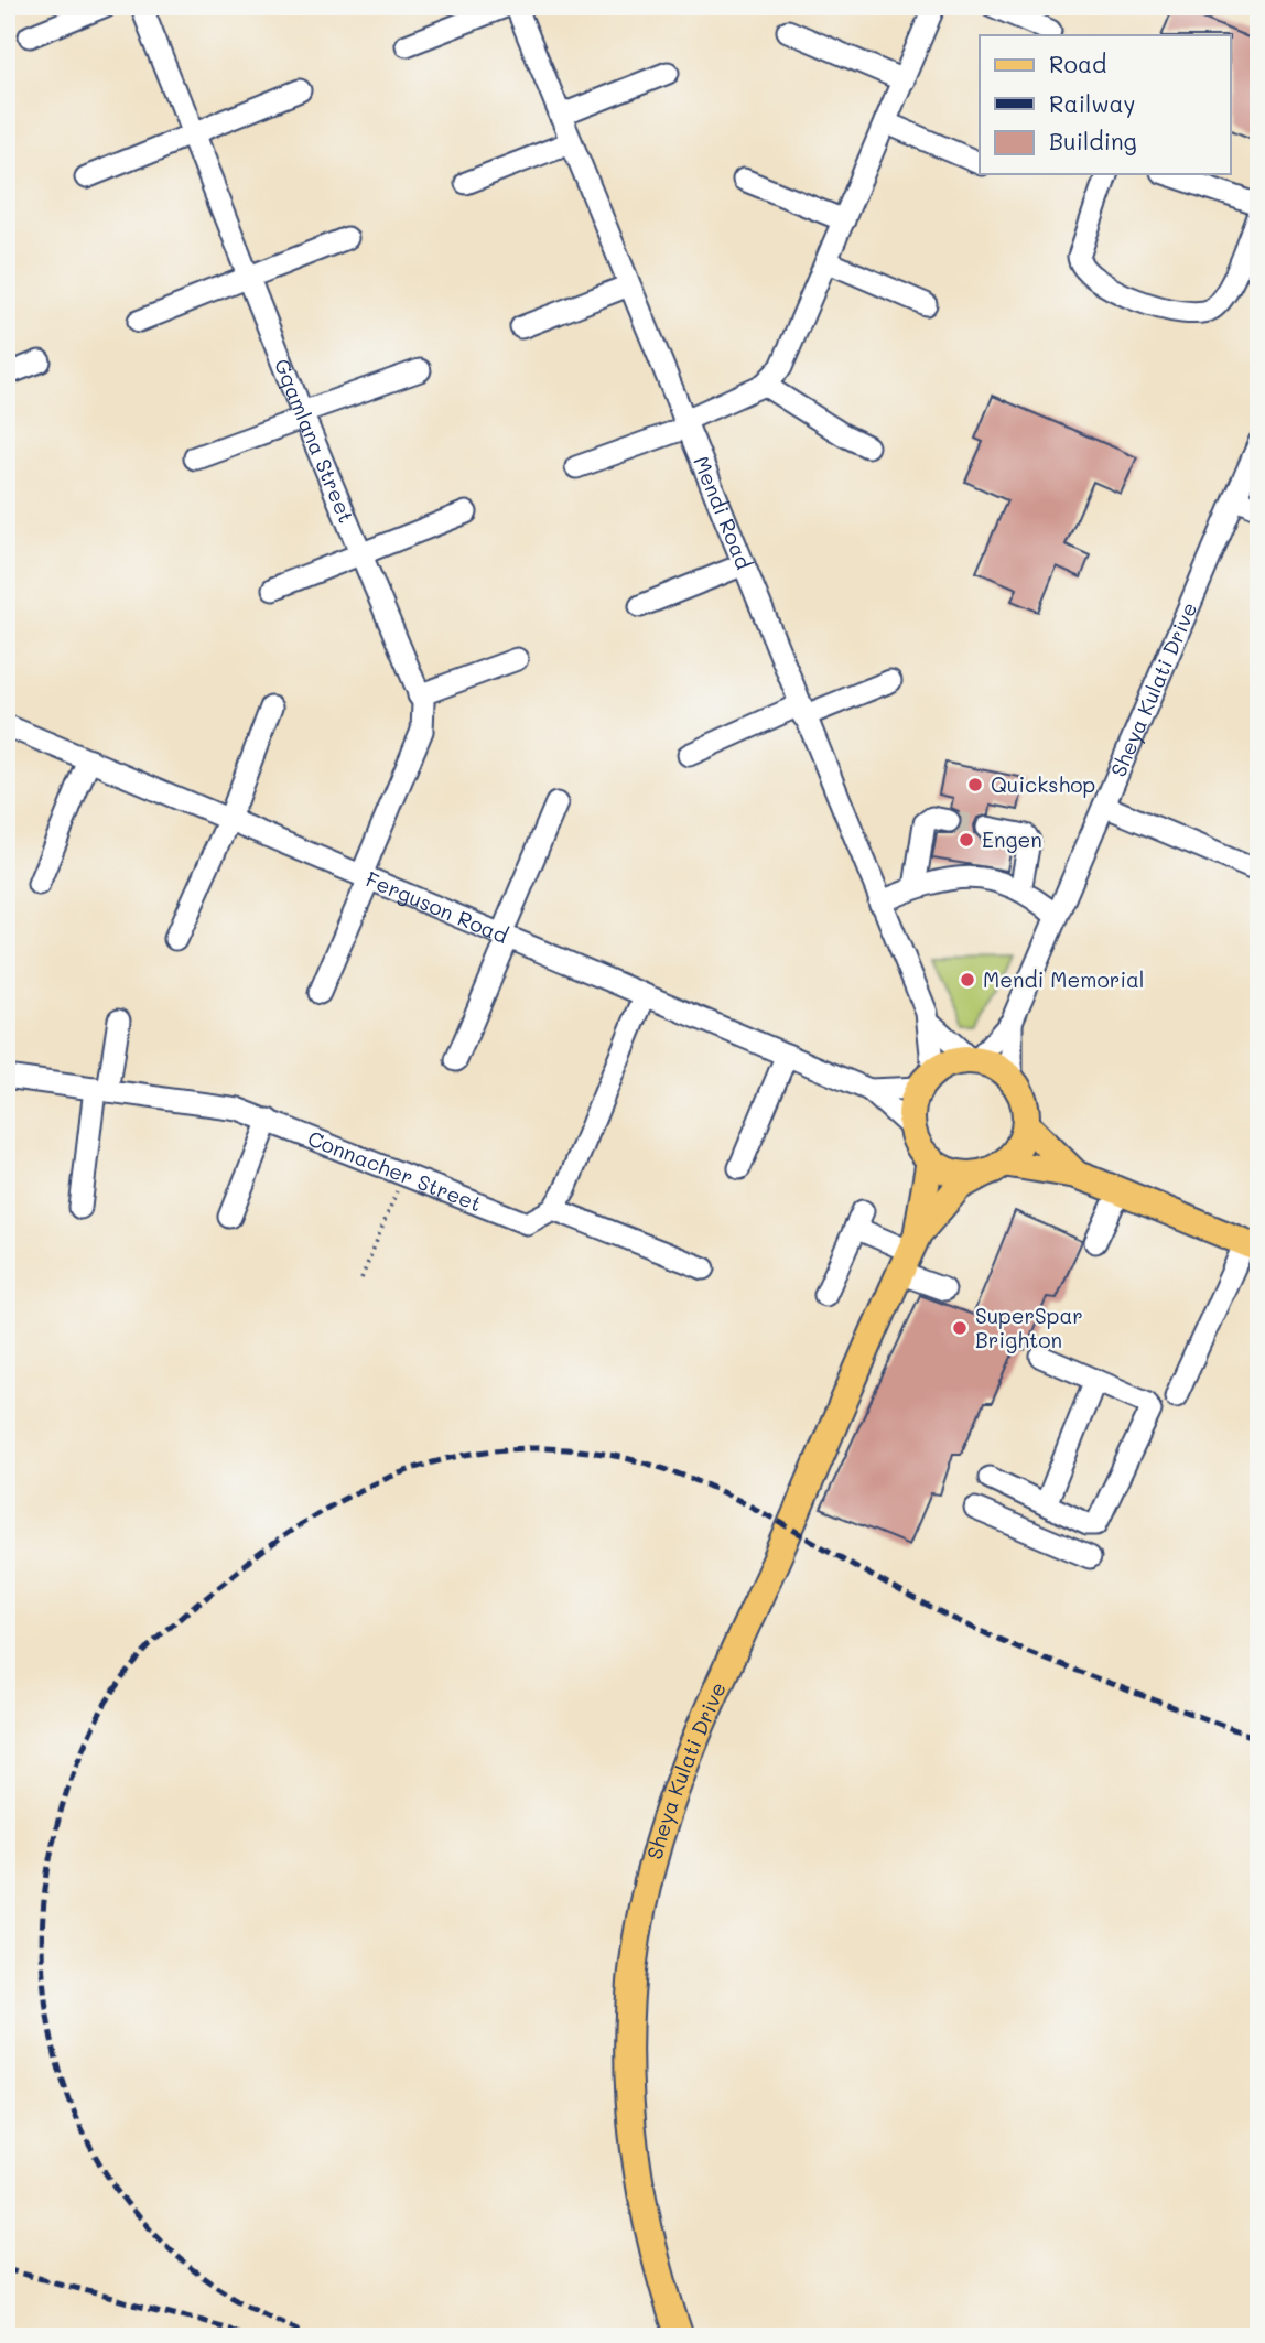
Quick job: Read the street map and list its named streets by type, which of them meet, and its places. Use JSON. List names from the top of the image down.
{
  "streets": {
    "main road": ["Sheya Kulati Drive"],
    "street": [
      "Gqamlana Street",
      "Mendi Road",
      "Ferguson Road",
      "Connacher Street"
    ]
  },
  "crossings": [
    ["Gqamlana Street", "Ferguson Road"],
    ["Mendi Road", "Sheya Kulati Drive"],
    ["Mendi Road", "Ferguson Road"],
    ["Sheya Kulati Drive", "Ferguson Road"]
  ],
  "places": [
    "Quickshop",
    "Engen",
    "Mendi Memorial",
    "SuperSpar Brighton"
  ],
  "legend": ["Road", "Railway", "Building"]
}
